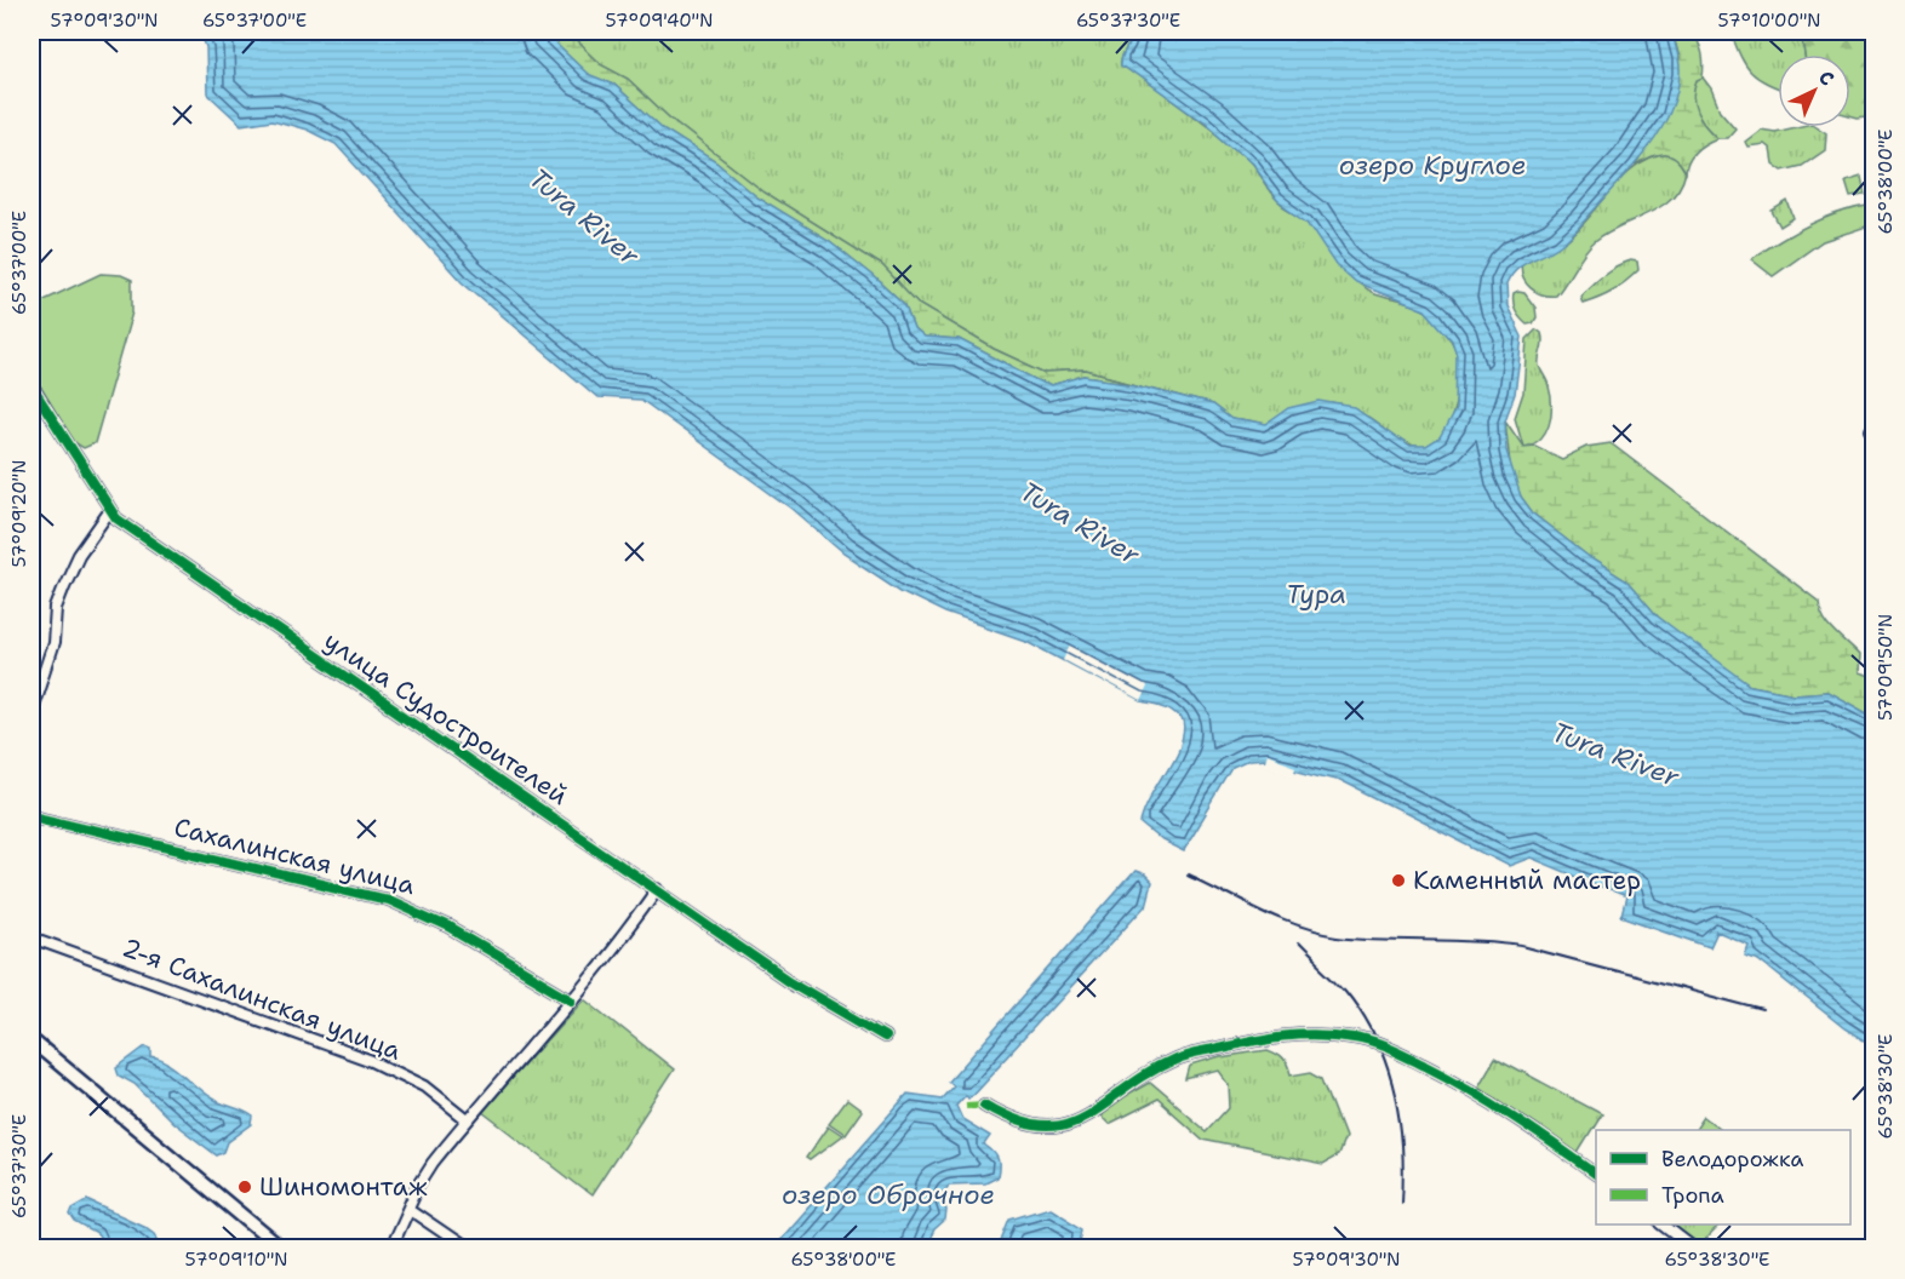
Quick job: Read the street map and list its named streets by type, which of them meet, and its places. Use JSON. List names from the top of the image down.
{
  "streets": {
    "street": ["улица Судостроителей", "Сахалинская улица", "2-я Сахалинская улица"]
  },
  "water": [
    "озеро Круглое",
    "Tura River",
    "Тура",
    "озеро Оброчное"
  ],
  "places": ["Каменный мастер", "Шиномонтаж"],
  "legend": ["Велодорожка", "Тропа"],
  "north": "top right",
  "coordinates": [
    "57°09'30\"N",
    "65°37'00\"E",
    "57°09'40\"N",
    "65°37'30\"E",
    "57°10'00\"N",
    "65°38'00\"E",
    "57°09'20\"N",
    "57°09'50\"N",
    "65°38'30\"E",
    "57°09'10\"N"
  ]
}
